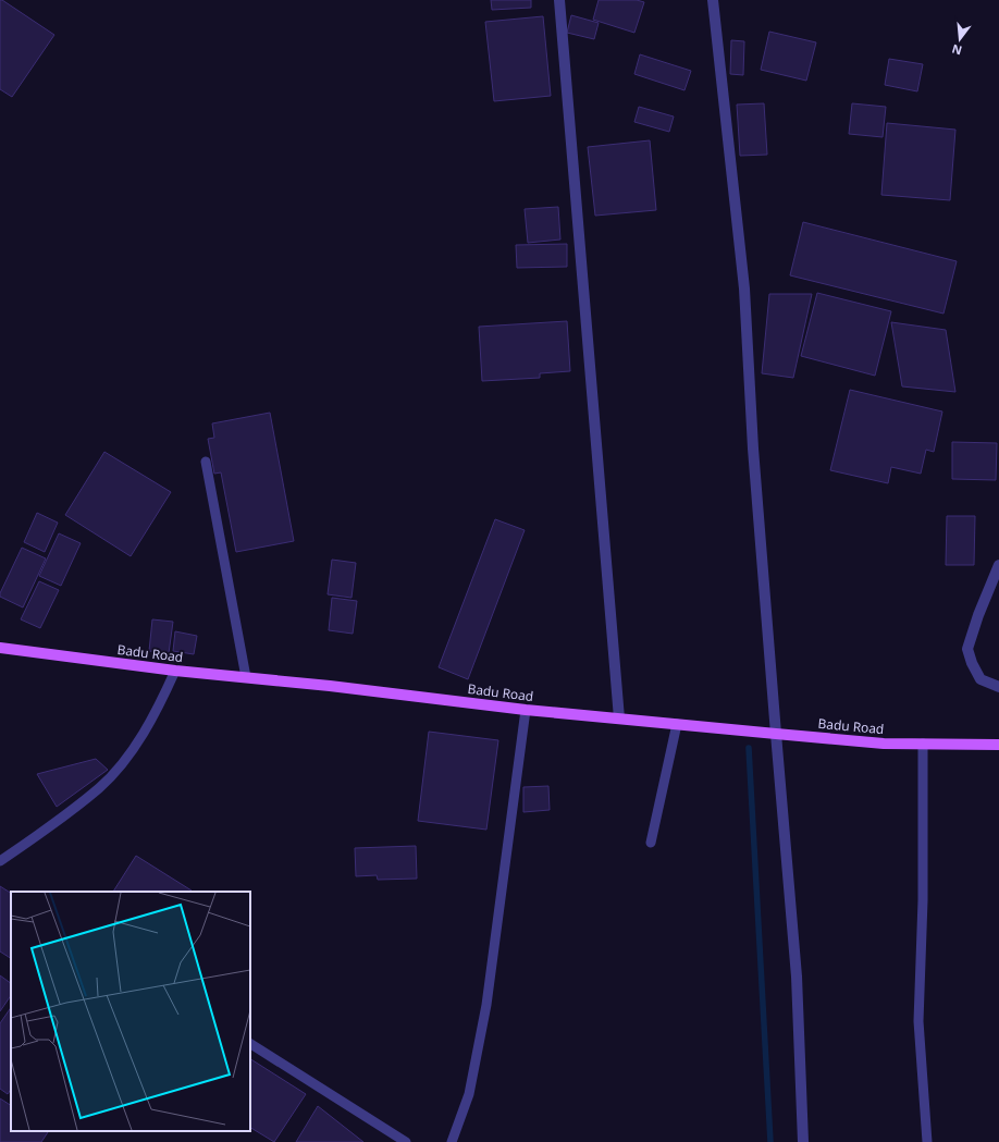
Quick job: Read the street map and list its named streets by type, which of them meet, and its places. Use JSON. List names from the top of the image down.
{
  "streets": {
    "main road": ["Badu Road"]
  },
  "north": "bottom"
}
